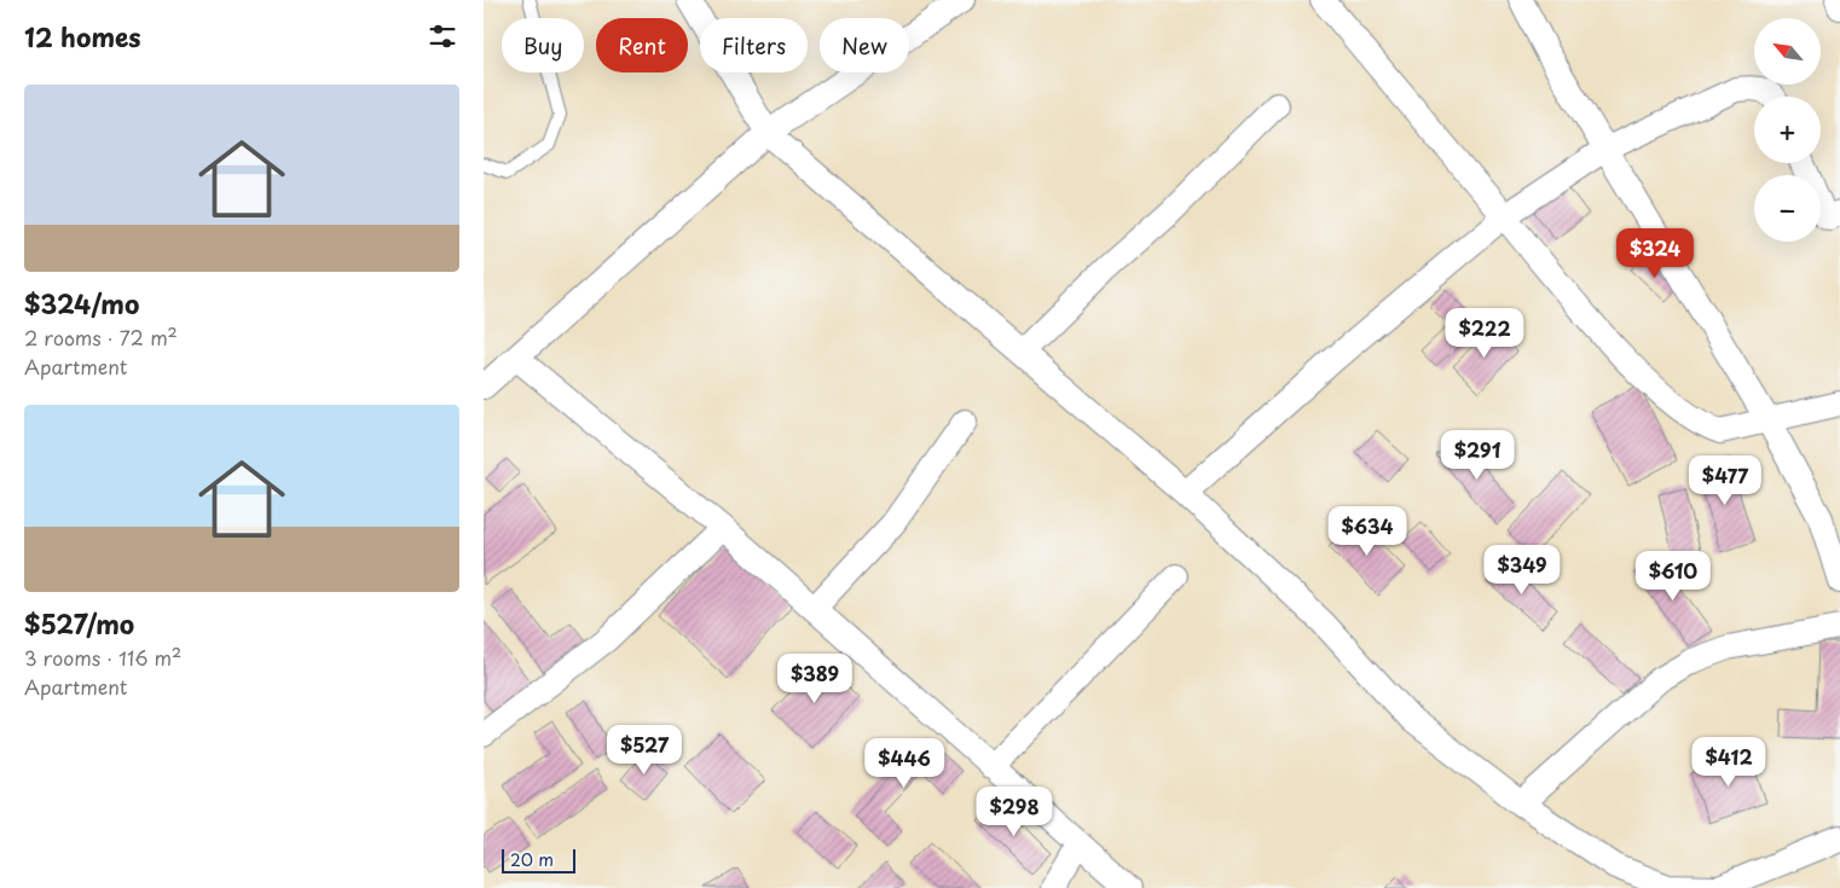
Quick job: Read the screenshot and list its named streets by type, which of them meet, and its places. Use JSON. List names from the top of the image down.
{
  "scale_bar": "20 m",
  "north": "top left",
  "page": {
    "heading": "12 homes",
    "map_buttons": ["+", "−"],
    "chip": [
      "Buy",
      "Rent",
      "Filters",
      "New"
    ],
    "list": [
      {
        "name": "$324/mo",
        "note": "2 rooms · 72 m² · Apartment"
      },
      {
        "name": "$527/mo",
        "note": "3 rooms · 116 m² · Apartment"
      }
    ],
    "price": [
      "$324",
      "$222",
      "$291",
      "$477",
      "$634",
      "$349",
      "$610",
      "$389",
      "$527",
      "$412",
      "$446",
      "$298"
    ],
    "scale": "20 m"
  }
}
